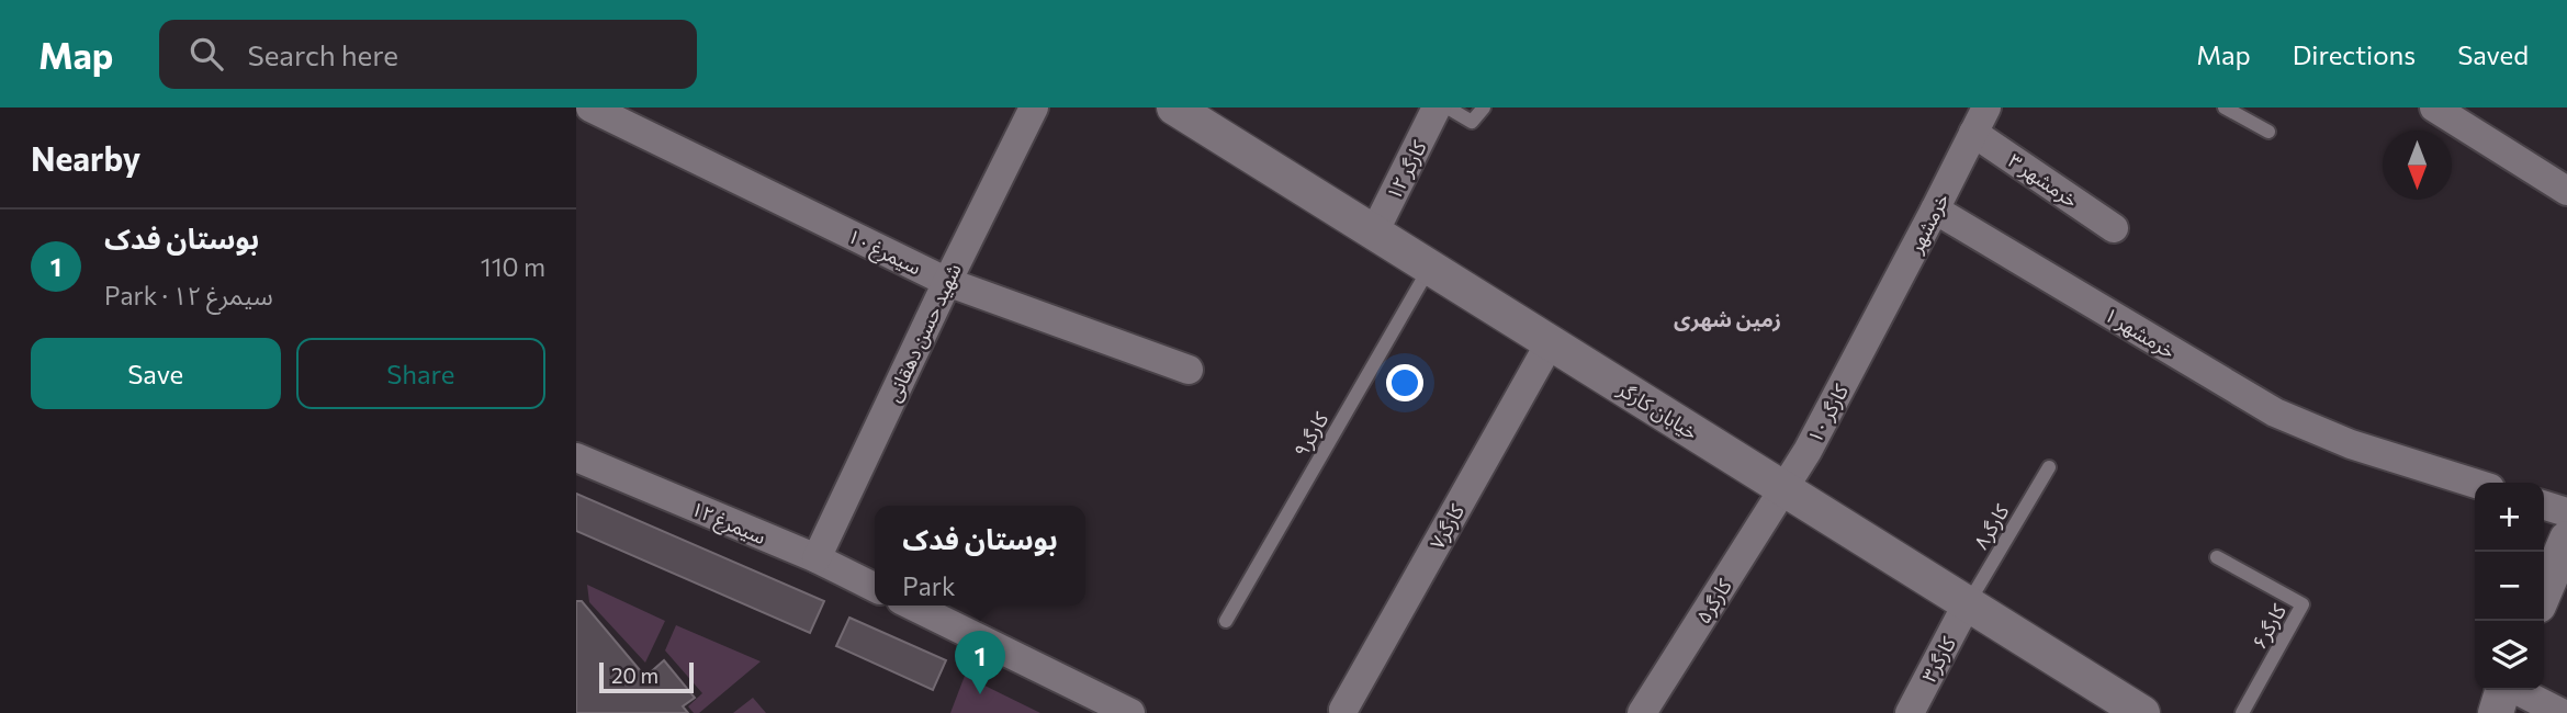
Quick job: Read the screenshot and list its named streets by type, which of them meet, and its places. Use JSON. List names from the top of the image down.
{
  "streets": {
    "street": [
      "کارگر ۱۲",
      "خرمشهر ۳",
      "خرمشهر",
      "سیمرغ ۱۰",
      "شهید حسن دهقانی",
      "خرمشهر ۱",
      "خیابان کارگر",
      "کارگر ۱۰",
      "سیمرغ ۱۲",
      "کارگر۷",
      "کارگر۵",
      "کارگر۳"
    ],
    "lane": ["کارگر۹", "کارگر۸", "کارگر۶"]
  },
  "crossings": [
    ["کارگر ۱۲", "خیابان کارگر"],
    ["خرمشهر ۳", "خرمشهر"],
    ["خرمشهر", "خرمشهر ۱"],
    ["خرمشهر", "کارگر ۱۰"],
    ["سیمرغ ۱۰", "شهید حسن دهقانی"],
    ["شهید حسن دهقانی", "سیمرغ ۱۲"],
    ["خیابان کارگر", "کارگر ۱۰"],
    ["خیابان کارگر", "کارگر۹"],
    ["خیابان کارگر", "کارگر۷"],
    ["خیابان کارگر", "کارگر۸"],
    ["خیابان کارگر", "کارگر۵"],
    ["خیابان کارگر", "کارگر۳"],
    ["کارگر ۱۰", "کارگر۵"],
    ["کارگر۸", "کارگر۳"]
  ],
  "districts": ["زمین شهری"],
  "scale_bar": "20 m",
  "north": "bottom",
  "page": {
    "header": "Map",
    "search": "Search here",
    "nav": ["Map", "Directions", "Saved"],
    "heading": "Nearby",
    "list": [
      {
        "mark": "1",
        "name": "بوستان فدک",
        "note": "Park · سیمرغ ۱۲",
        "value": "110 m"
      }
    ],
    "buttons": ["Save", "Share"],
    "map_buttons": ["+", "−"],
    "popup": ["بوستان فدک", "Park"],
    "pins": "1",
    "scale": "20 m"
  }
}
